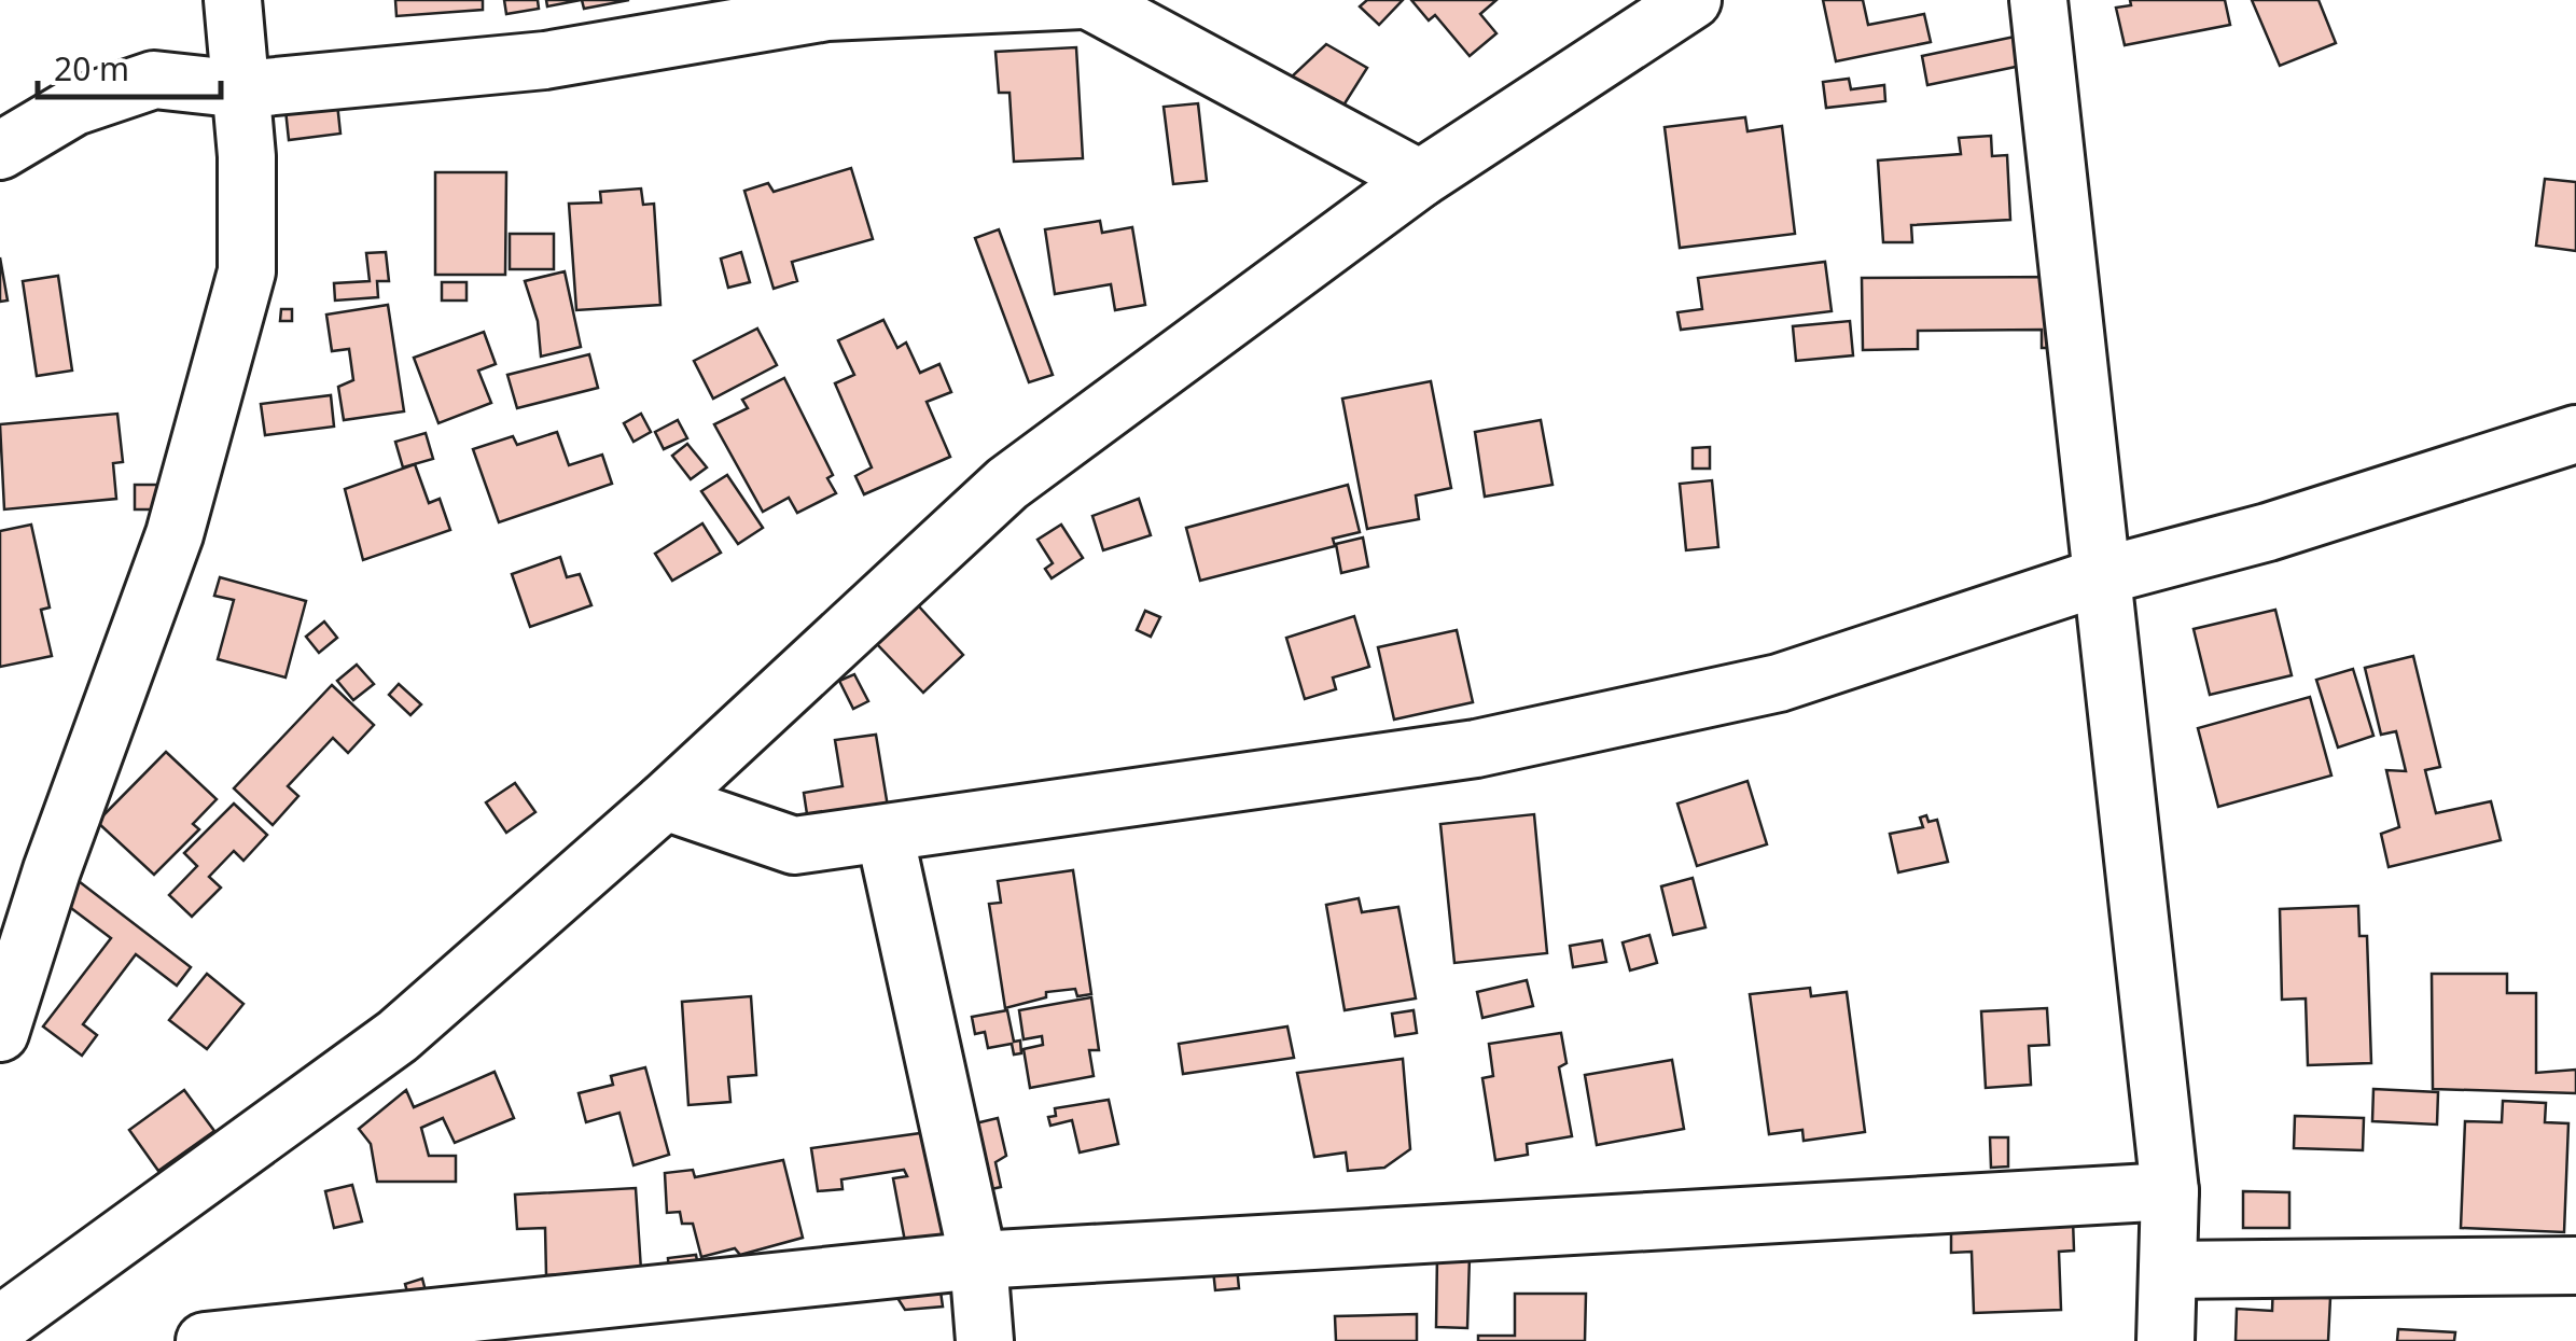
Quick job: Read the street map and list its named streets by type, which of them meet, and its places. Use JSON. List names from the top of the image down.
{
  "scale_bar": "20 m"
}
